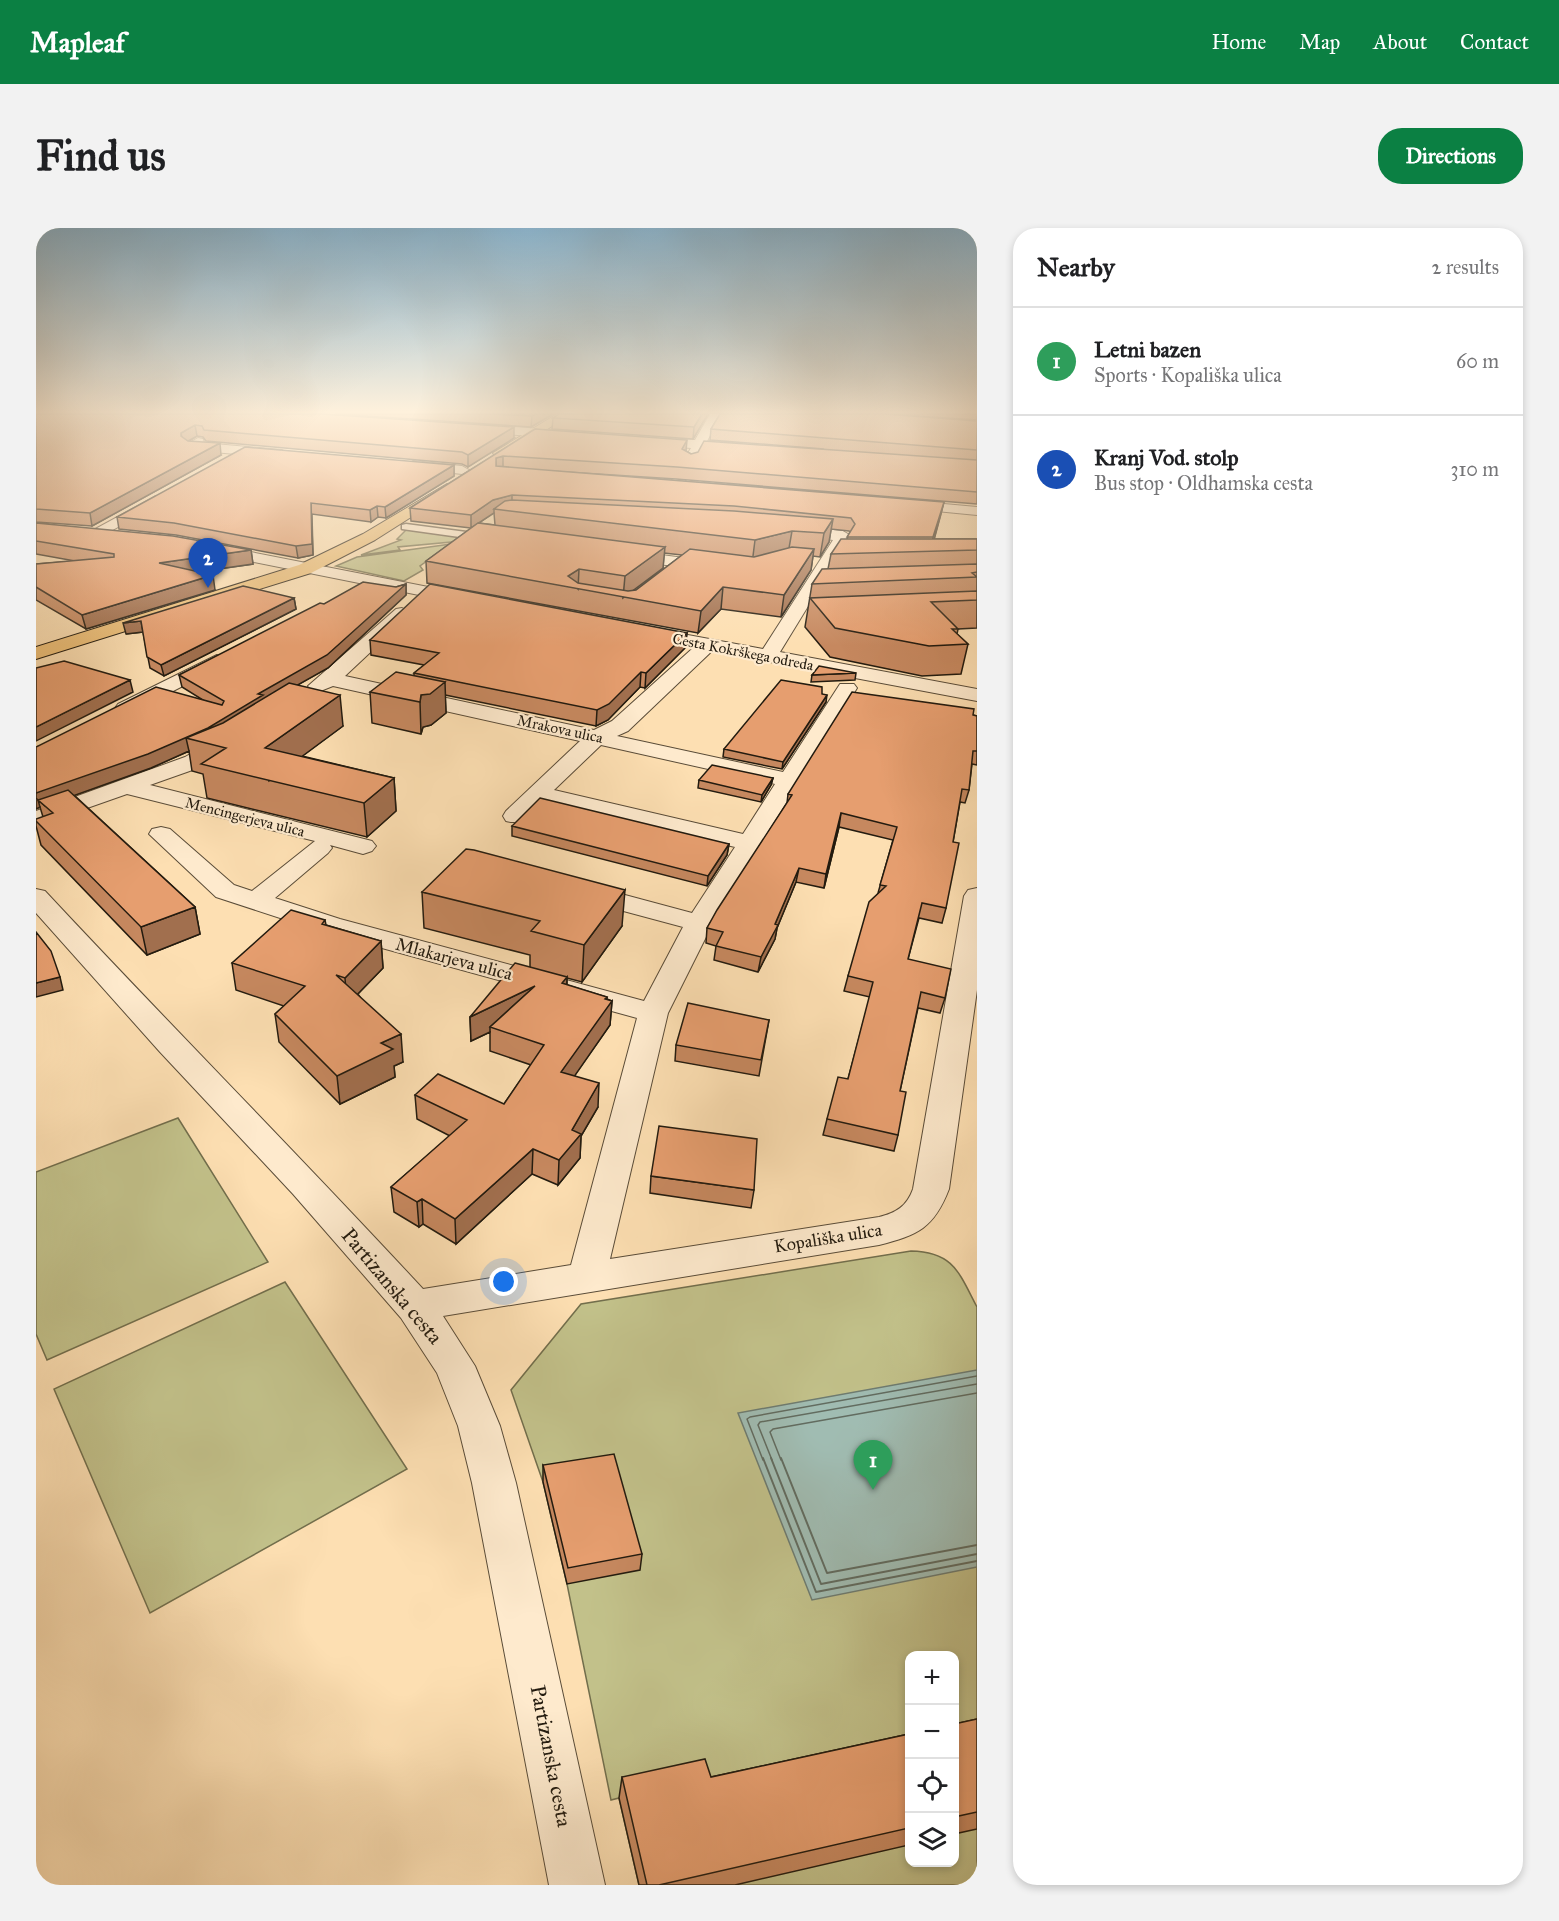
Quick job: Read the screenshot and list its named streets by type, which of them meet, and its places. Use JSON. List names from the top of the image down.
{
  "streets": {
    "street": [
      "Cesta Kokrškega odreda",
      "Mrakova ulica",
      "Mencingerjeva ulica",
      "Mlakarjeva ulica",
      "Kopališka ulica",
      "Partizanska cesta"
    ]
  },
  "crossings": [
    ["Kopališka ulica", "Partizanska cesta"]
  ],
  "page": {
    "header": "Mapleaf",
    "nav": [
      "Home",
      "Map",
      "About",
      "Contact"
    ],
    "buttons": "Directions",
    "title": "Find us",
    "heading": ["Nearby", "2 results"],
    "list": [
      {
        "mark": "1",
        "name": "Letni bazen",
        "note": "Sports · Kopališka ulica",
        "value": "60 m"
      },
      {
        "mark": "2",
        "name": "Kranj Vod. stolp",
        "note": "Bus stop · Oldhamska cesta",
        "value": "310 m"
      }
    ],
    "pins": ["2", "1"],
    "map_buttons": ["+", "−"]
  }
}
